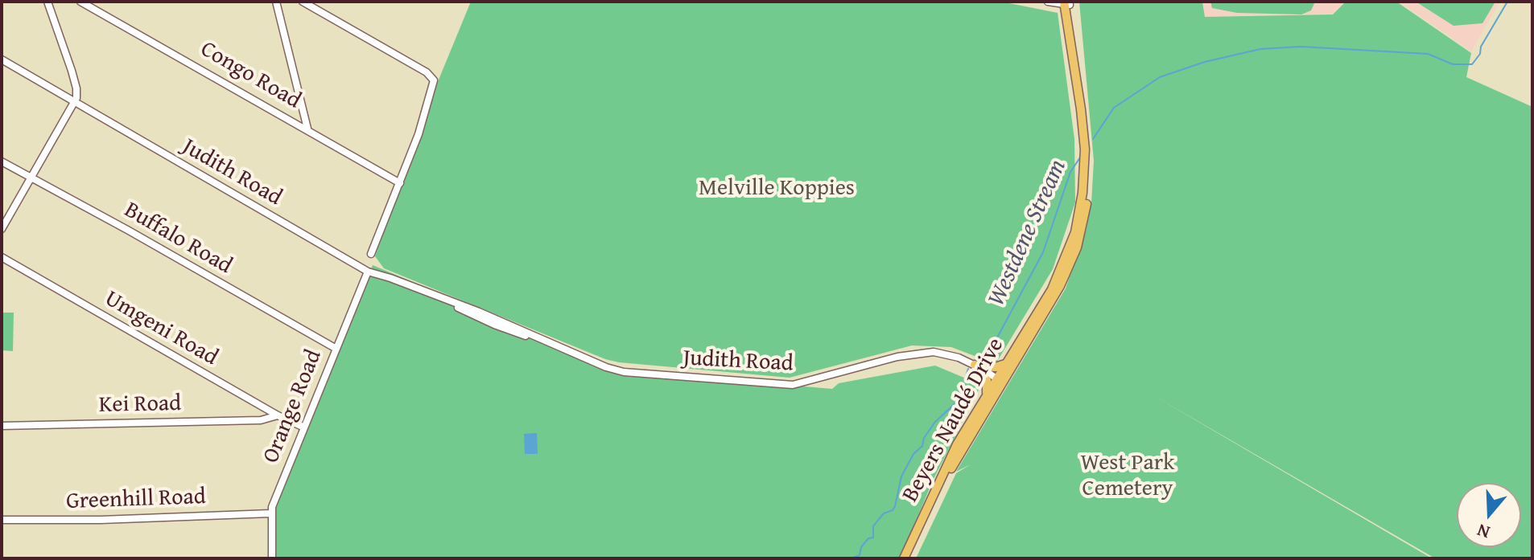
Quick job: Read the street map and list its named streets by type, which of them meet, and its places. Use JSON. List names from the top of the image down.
{
  "streets": {
    "main road": ["Beyers Naudé Drive"],
    "street": [
      "Congo Road",
      "Judith Road",
      "Buffalo Road",
      "Umgeni Road",
      "Kei Road",
      "Orange Road",
      "Greenhill Road"
    ]
  },
  "crossings": [
    ["Judith Road", "Orange Road"],
    ["Judith Road", "Beyers Naudé Drive"],
    ["Buffalo Road", "Orange Road"],
    ["Umgeni Road", "Kei Road"],
    ["Umgeni Road", "Orange Road"],
    ["Orange Road", "Greenhill Road"]
  ],
  "water": ["Westdene Stream"],
  "parks": ["Melville Koppies", "West Park Cemetery"],
  "north": "bottom"
}
